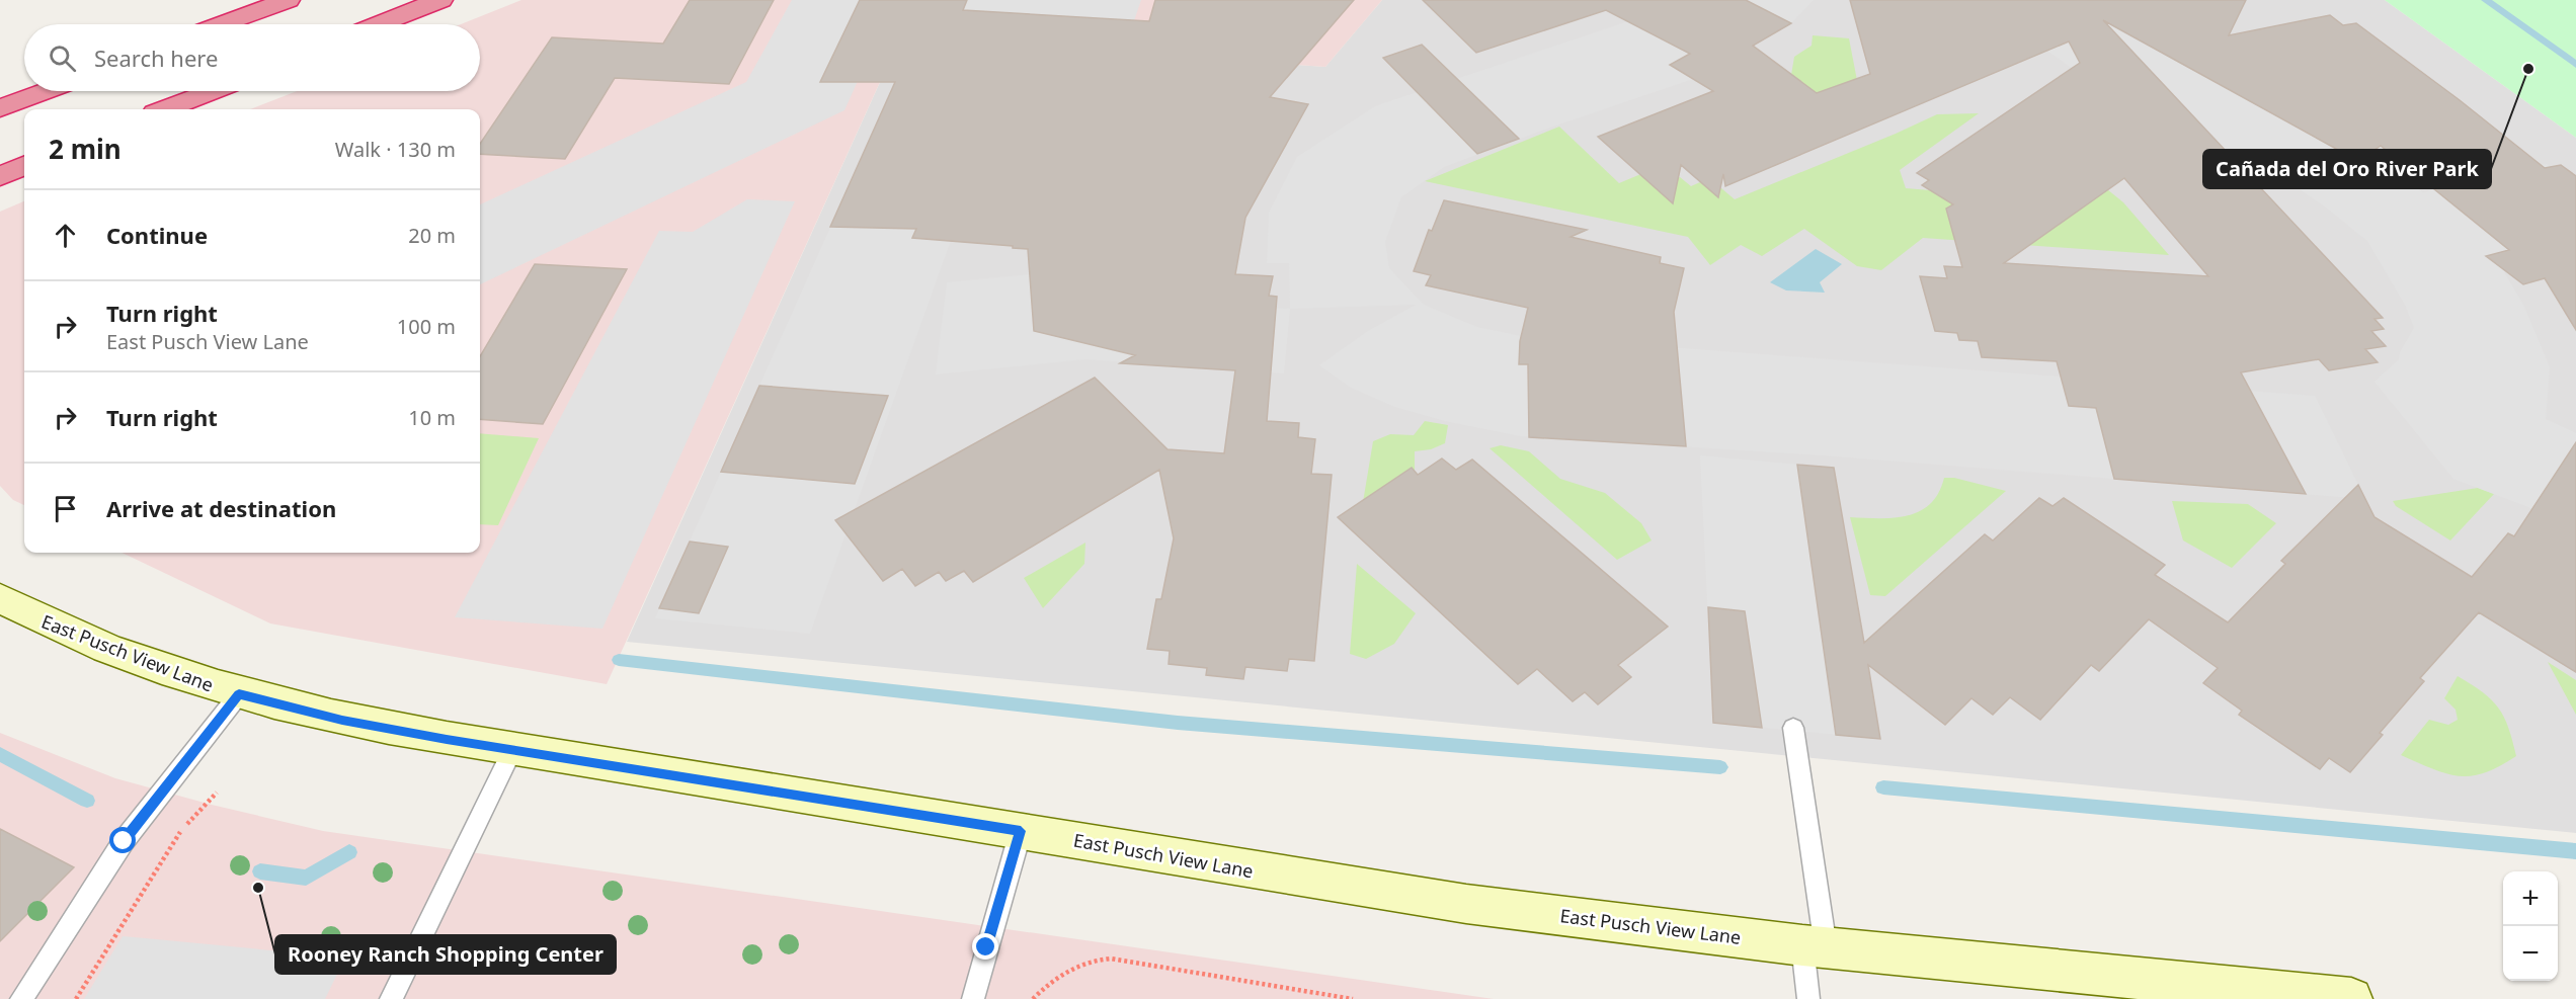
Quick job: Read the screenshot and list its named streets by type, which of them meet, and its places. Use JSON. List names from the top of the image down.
{
  "streets": {
    "main road": ["East Pusch View Lane"]
  },
  "places": ["Cañada del Oro River Park", "Rooney Ranch Shopping Center"],
  "page": {
    "search": "Search here",
    "heading": ["2 min", "Walk · 130 m"],
    "list": [
      ["Continue", "20 m"],
      ["Turn right", "East Pusch View Lane", "100 m"],
      ["Turn right", "10 m"],
      "Arrive at destination"
    ],
    "map_buttons": ["+", "−"]
  }
}
